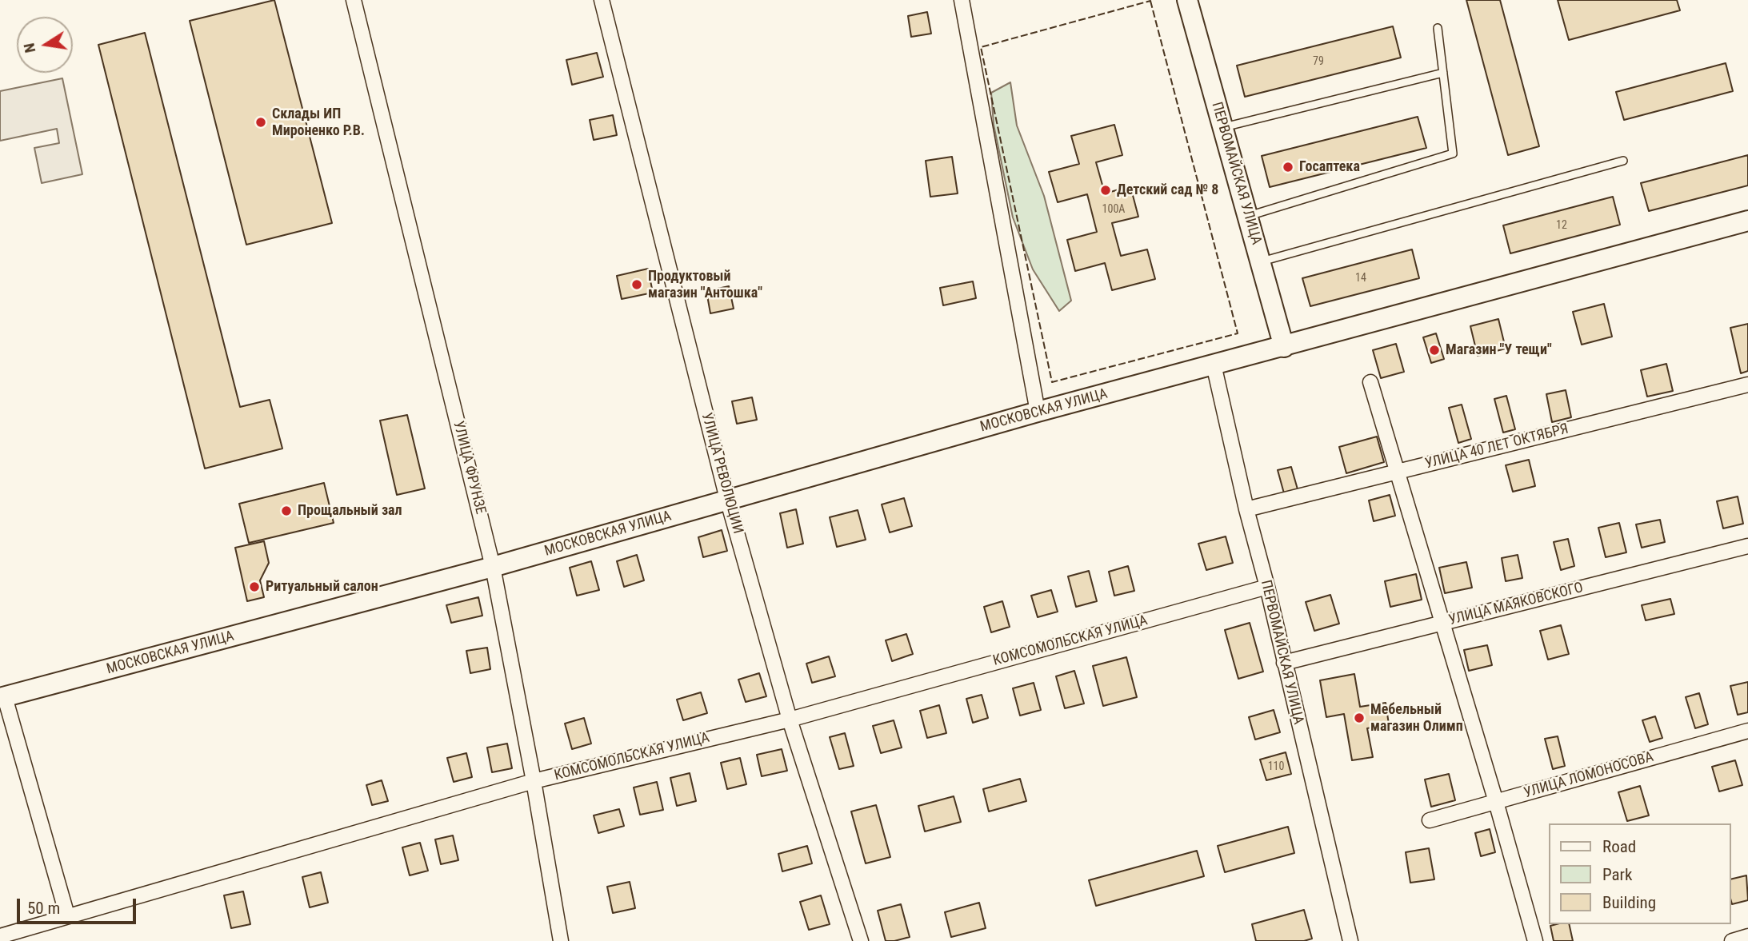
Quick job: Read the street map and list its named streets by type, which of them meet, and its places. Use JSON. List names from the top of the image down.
{
  "streets": {
    "street": [
      "ПЕРВОМАЙСКАЯ УЛИЦА",
      "МОСКОВСКАЯ УЛИЦА",
      "УЛИЦА 40 ЛЕТ ОКТЯБРЯ",
      "УЛИЦА ФРУНЗЕ",
      "УЛИЦА РЕВОЛЮЦИИ",
      "УЛИЦА МАЯКОВСКОГО",
      "КОМСОМОЛЬСКАЯ УЛИЦА",
      "УЛИЦА ЛОМОНОСОВА"
    ]
  },
  "crossings": [
    ["ПЕРВОМАЙСКАЯ УЛИЦА", "МОСКОВСКАЯ УЛИЦА"],
    ["ПЕРВОМАЙСКАЯ УЛИЦА", "УЛИЦА 40 ЛЕТ ОКТЯБРЯ"],
    ["ПЕРВОМАЙСКАЯ УЛИЦА", "УЛИЦА МАЯКОВСКОГО"],
    ["ПЕРВОМАЙСКАЯ УЛИЦА", "КОМСОМОЛЬСКАЯ УЛИЦА"],
    ["МОСКОВСКАЯ УЛИЦА", "УЛИЦА ФРУНЗЕ"],
    ["МОСКОВСКАЯ УЛИЦА", "УЛИЦА РЕВОЛЮЦИИ"],
    ["УЛИЦА ФРУНЗЕ", "КОМСОМОЛЬСКАЯ УЛИЦА"],
    ["УЛИЦА РЕВОЛЮЦИИ", "КОМСОМОЛЬСКАЯ УЛИЦА"]
  ],
  "places": [
    "Склады ИП Мироненко Р.В.",
    "Госаптека",
    "Детский сад № 8",
    "Продуктовый магазин \"Антошка\"",
    "Магазин \"У тещи\"",
    "Прощальный зал",
    "Ритуальный салон",
    "Мебельный магазин Олимп"
  ],
  "house_numbers": [
    "79",
    "100А",
    "12",
    "14",
    "110"
  ],
  "legend": ["Road", "Park", "Building"],
  "scale_bar": "50 m",
  "north": "left"
}
